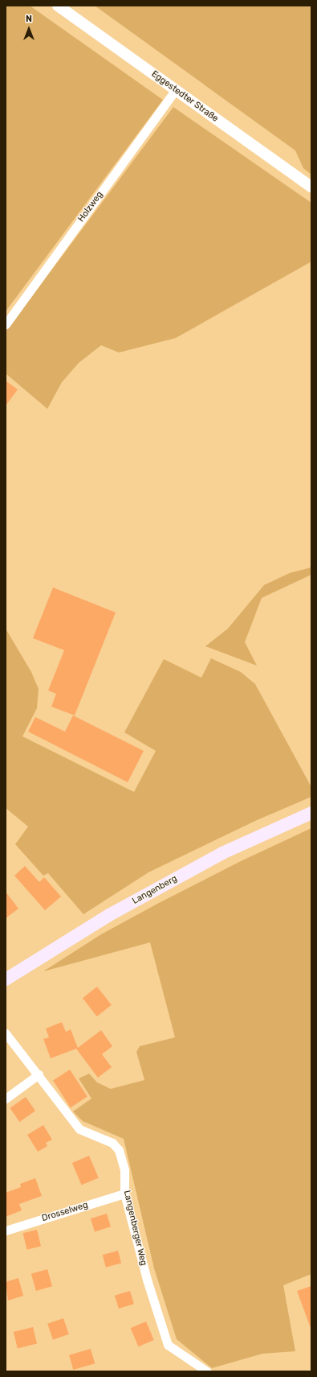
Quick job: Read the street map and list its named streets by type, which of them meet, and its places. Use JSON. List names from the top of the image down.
{
  "streets": {
    "main road": ["Langenberg"],
    "street": [
      "Eggestedter Straße",
      "Holzweg",
      "Drosselweg",
      "Langenberger Weg"
    ]
  },
  "crossings": [
    ["Eggestedter Straße", "Holzweg"],
    ["Drosselweg", "Langenberger Weg"]
  ],
  "north": "top"
}
